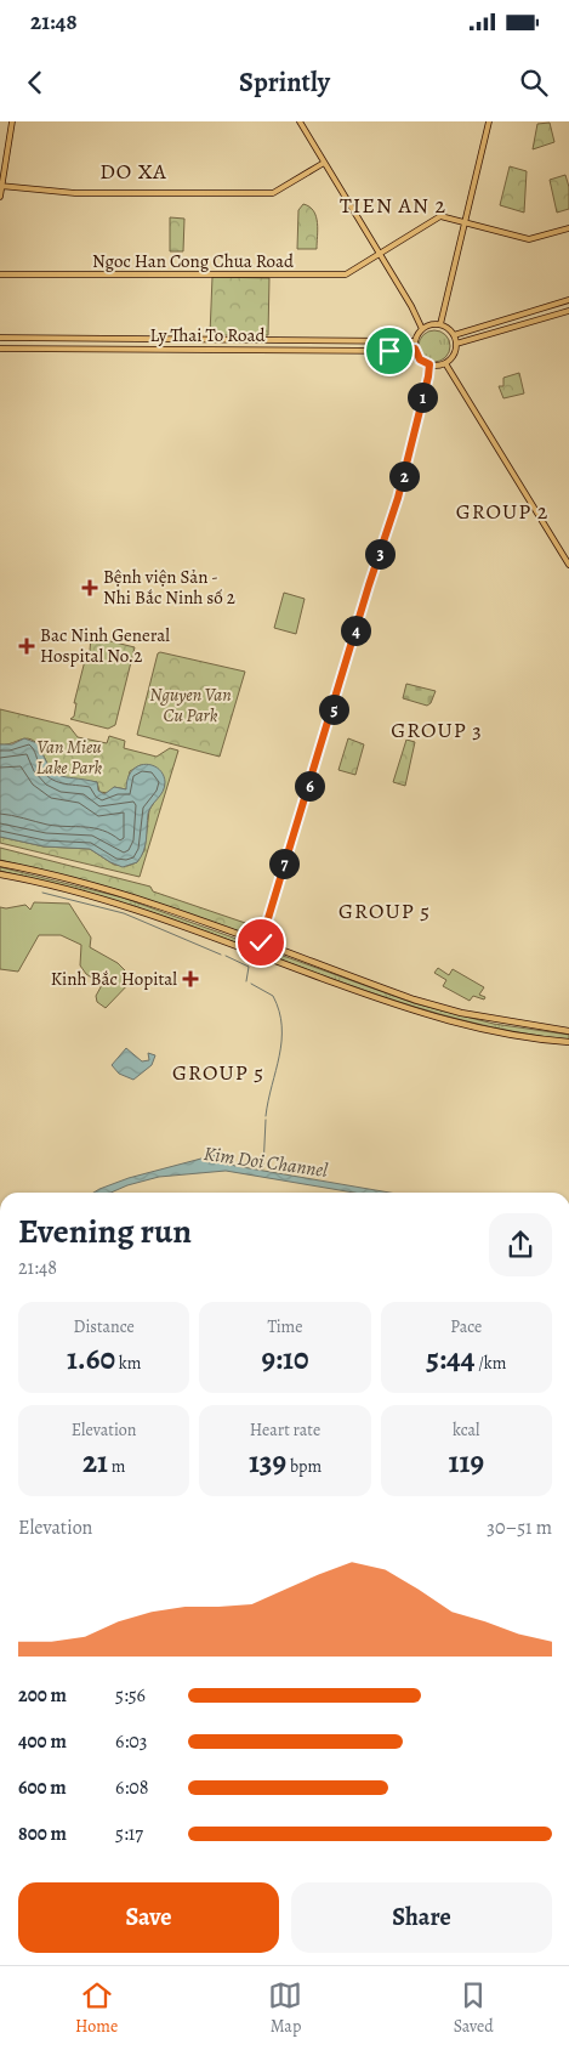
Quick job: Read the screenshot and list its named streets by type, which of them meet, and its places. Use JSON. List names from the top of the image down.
{
  "streets": {
    "main road": ["Ngoc Han Cong Chua Road", "Ly Thai To Road"]
  },
  "districts": [
    "DO XA",
    "TIEN AN 2",
    "GROUP 2",
    "GROUP 3",
    "GROUP 5",
    "GROUP 5"
  ],
  "water": ["Kim Doi Channel"],
  "parks": ["Nguyen Van Cu Park", "Van Mieu Lake Park"],
  "places": {
    "health": ["Bệnh viện Sản - Nhi Bắc Ninh số 2", "Bac Ninh General Hospital No.2", "Kinh Bắc Hopital"]
  },
  "page": {
    "status": "21:48",
    "header": "Sprintly",
    "pins": [
      "1",
      "2",
      "3",
      "4",
      "5",
      "6",
      "7"
    ],
    "heading": ["Evening run", "21:48"],
    "stats": [
      ["Distance", "1.60 km"],
      ["Time", "9:10"],
      ["Pace", "5:44 /km"],
      ["Elevation", "21 m"],
      ["Heart rate", "139 bpm"],
      ["kcal", "119"]
    ],
    "chart": ["Elevation", "30–51 m"],
    "list": [
      {
        "name": "200 m",
        "note": "5:56"
      },
      {
        "name": "400 m",
        "note": "6:03"
      },
      {
        "name": "600 m",
        "note": "6:08"
      },
      {
        "name": "800 m",
        "note": "5:17"
      }
    ],
    "buttons": ["Save", "Share"],
    "tabs": ["Home", "Map", "Saved"]
  }
}
